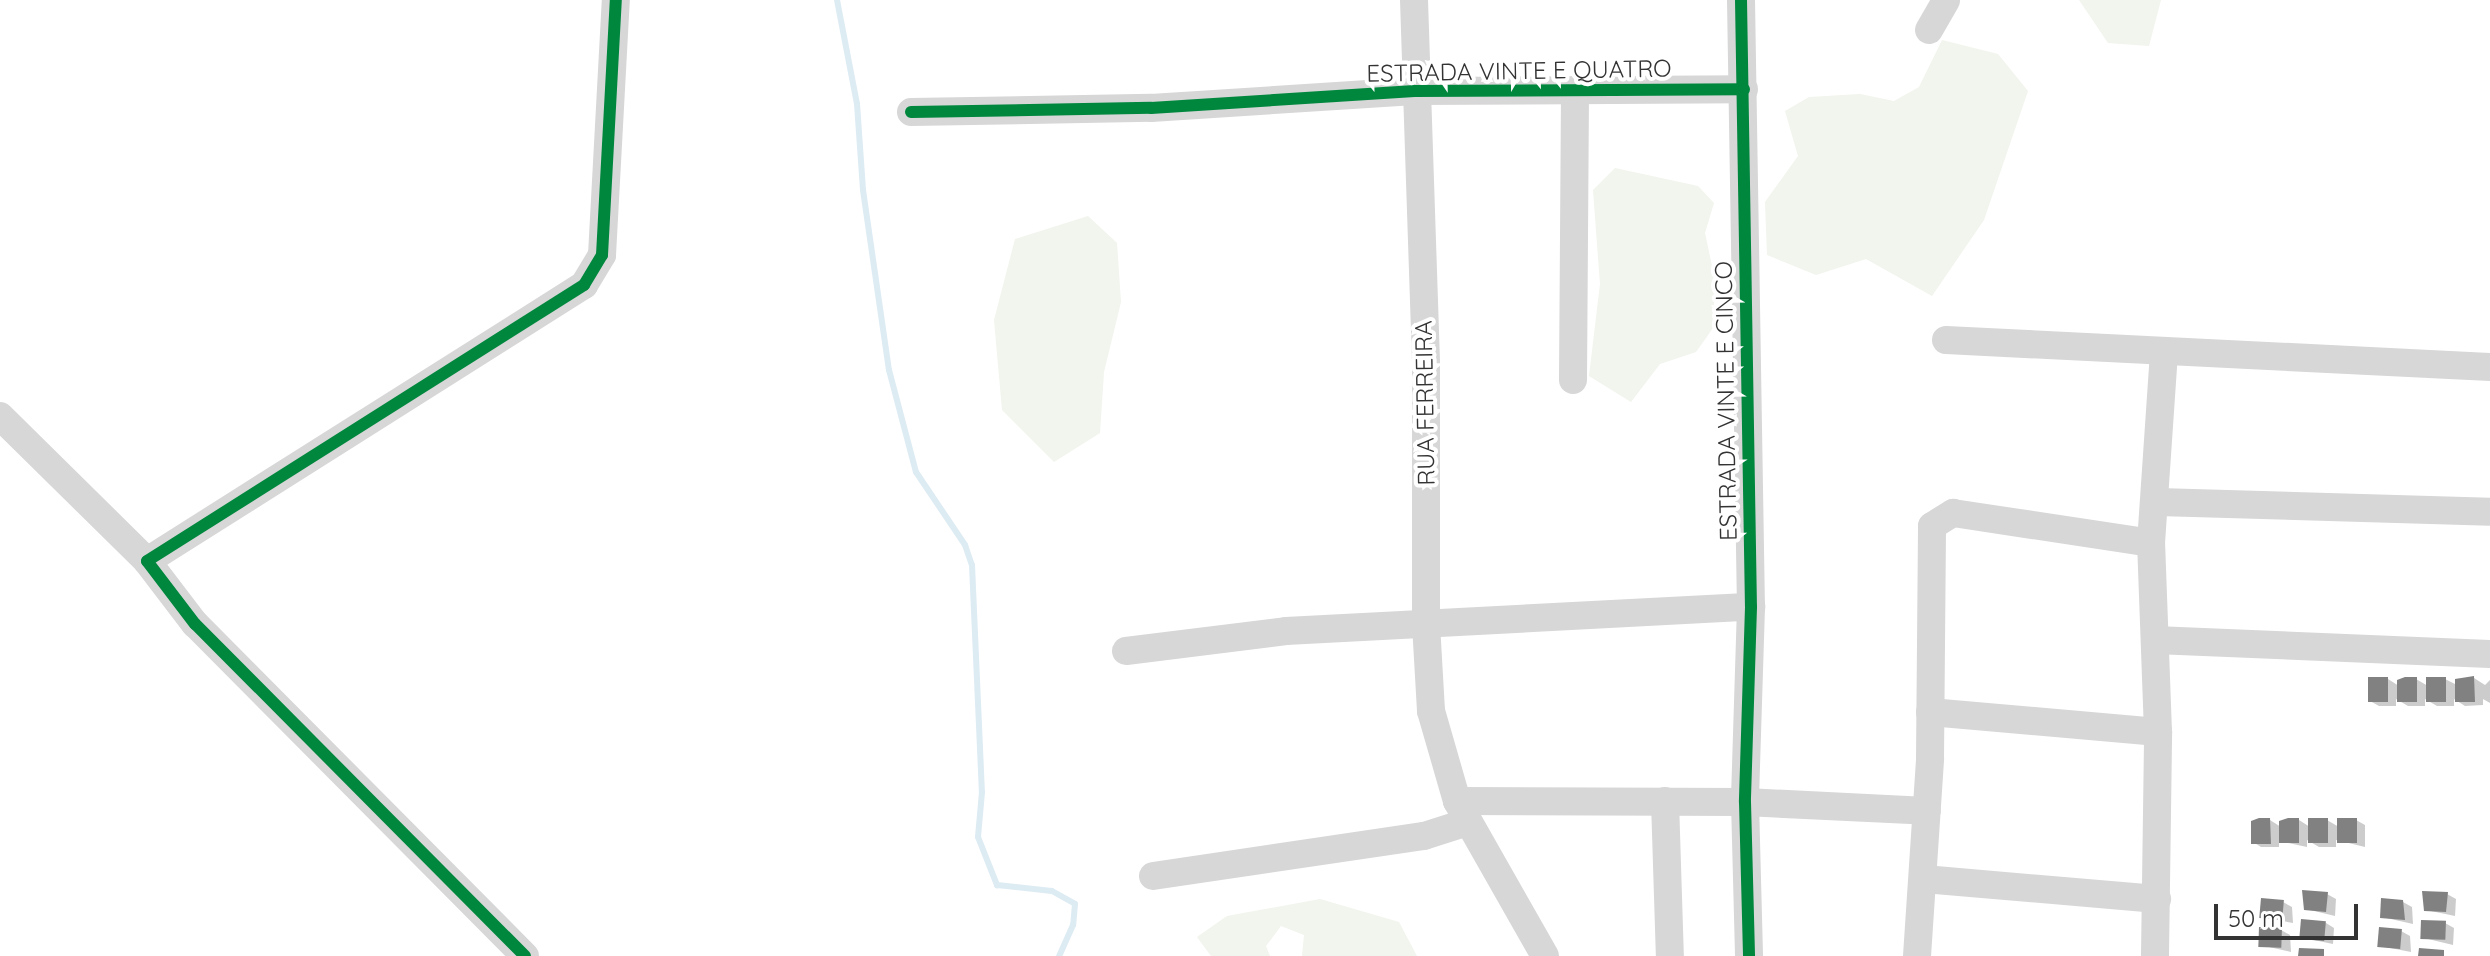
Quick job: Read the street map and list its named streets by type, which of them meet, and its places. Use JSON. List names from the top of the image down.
{
  "streets": {
    "street": ["ESTRADA VINTE E QUATRO", "ESTRADA VINTE E CINCO", "RUA FERREIRA"]
  },
  "crossings": [
    ["ESTRADA VINTE E QUATRO", "ESTRADA VINTE E CINCO"],
    ["ESTRADA VINTE E QUATRO", "RUA FERREIRA"]
  ],
  "scale_bar": "50 m"
}
